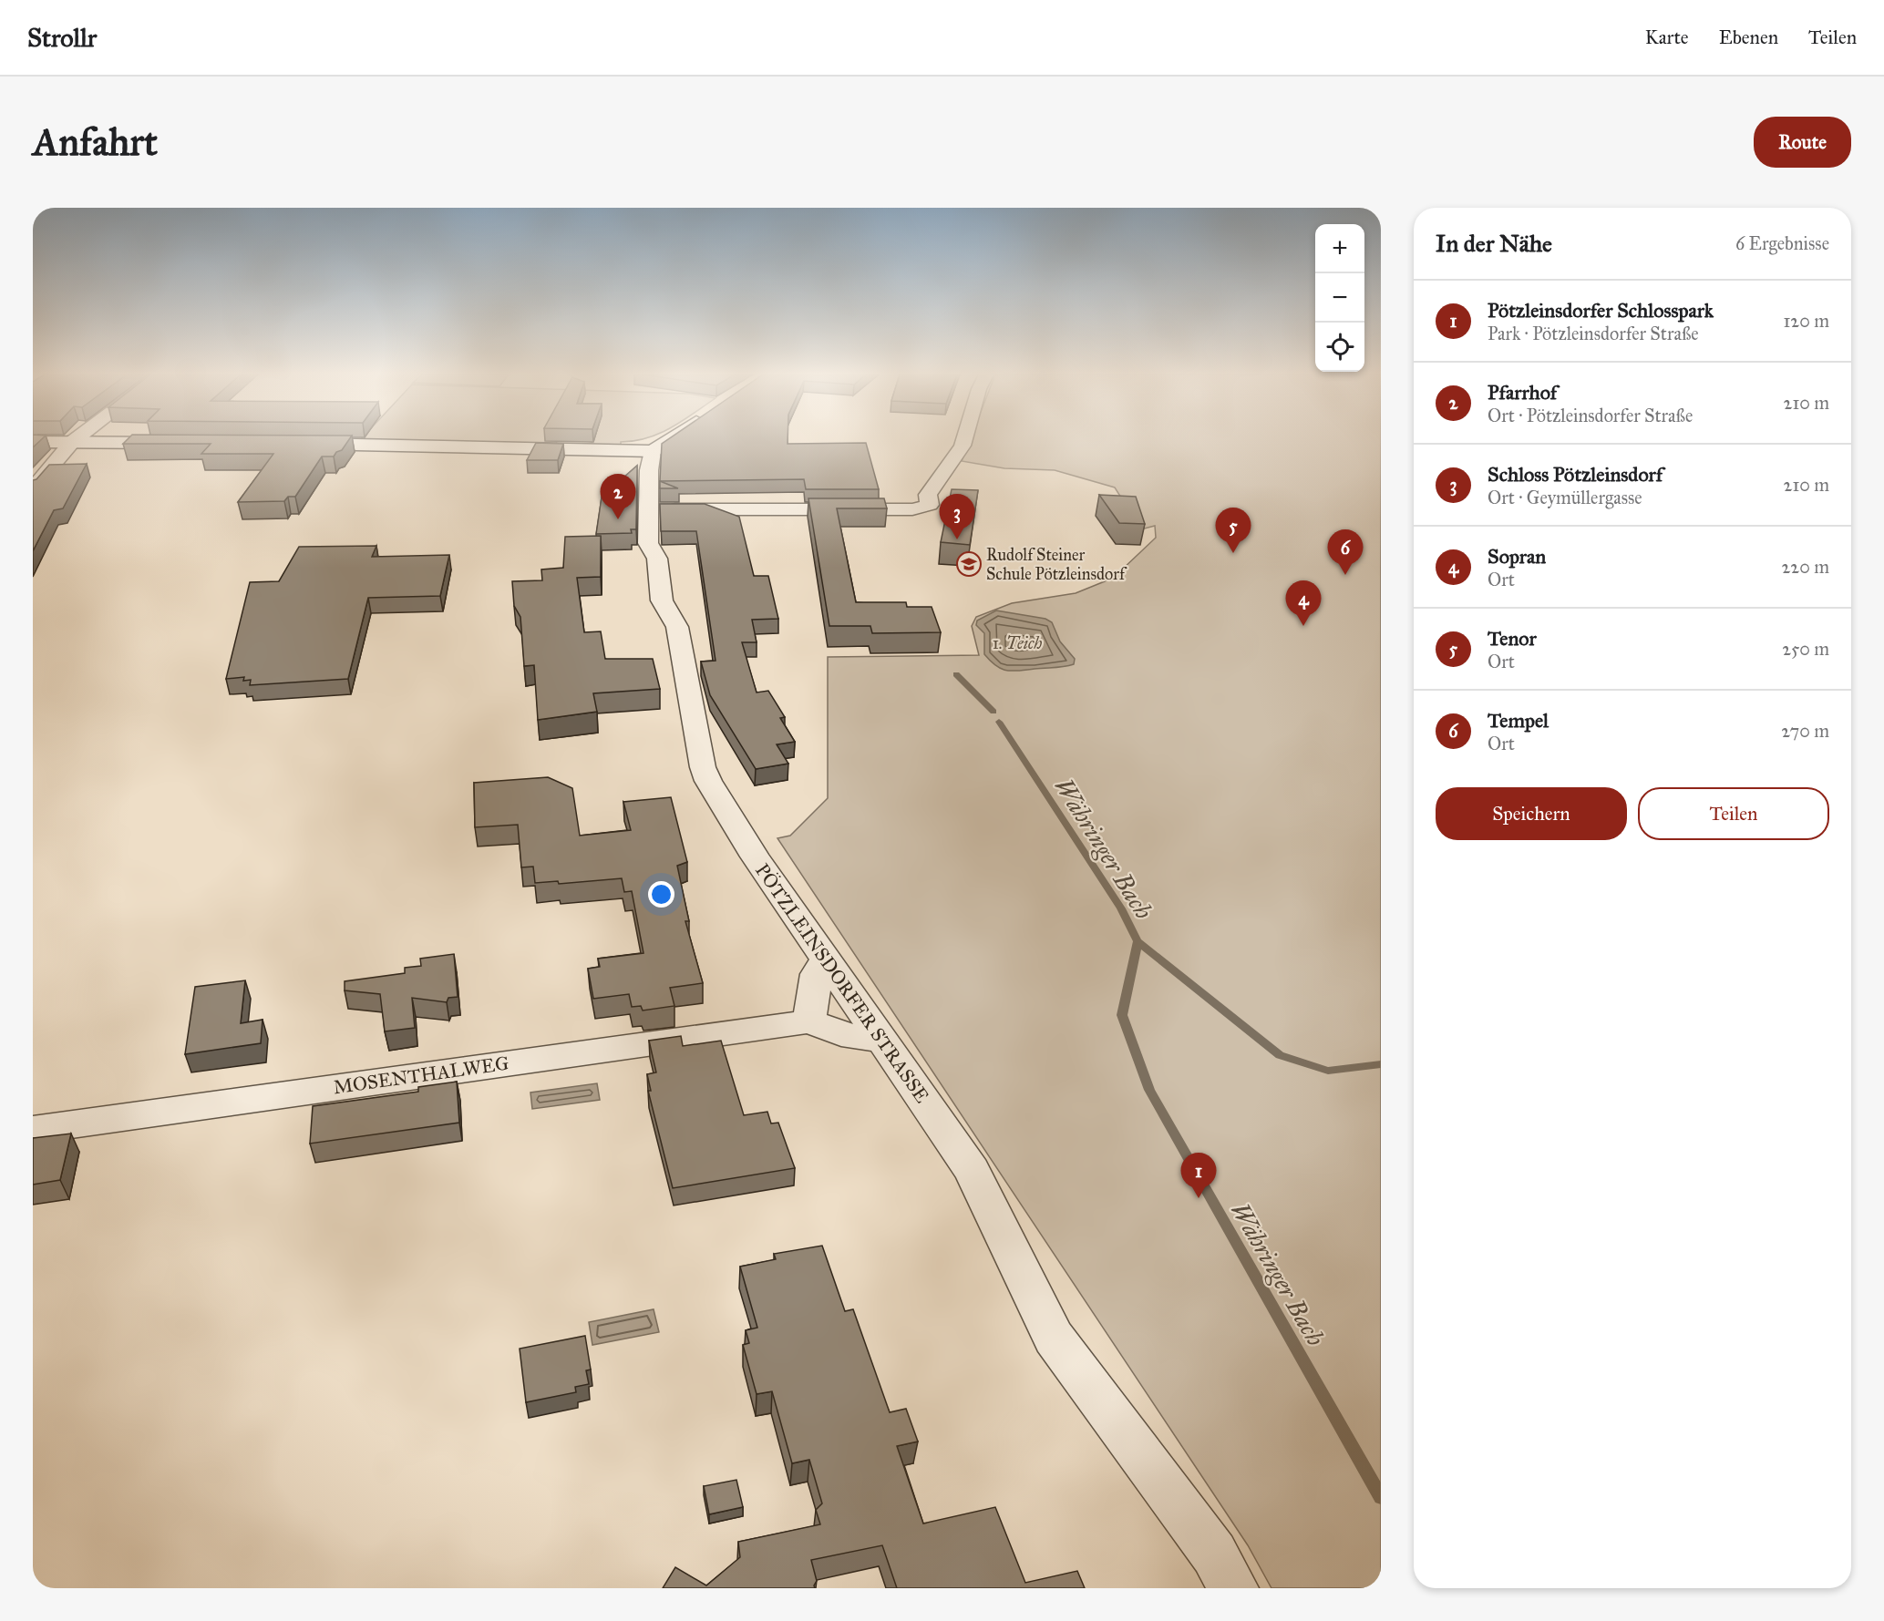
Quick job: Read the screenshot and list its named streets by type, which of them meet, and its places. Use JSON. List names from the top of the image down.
{
  "streets": {
    "street": ["PÖTZLEINSDORFER STRASSE", "MOSENTHALWEG"]
  },
  "water": ["1. Teich", "Währinger Bach"],
  "places": {
    "school or university": ["Rudolf Steiner Schule Pötzleinsdorf"]
  },
  "page": {
    "header": "Strollr",
    "nav": ["Karte", "Ebenen", "Teilen"],
    "buttons": [
      "Route",
      ["Speichern", "Teilen"]
    ],
    "title": "Anfahrt",
    "heading": ["In der Nähe", "6 Ergebnisse"],
    "map_buttons": ["+", "−"],
    "list": [
      {
        "mark": "1",
        "name": "Pötzleinsdorfer Schlosspark",
        "note": "Park · Pötzleinsdorfer Straße",
        "value": "120 m"
      },
      {
        "mark": "2",
        "name": "Pfarrhof",
        "note": "Ort · Pötzleinsdorfer Straße",
        "value": "210 m"
      },
      {
        "mark": "3",
        "name": "Schloss Pötzleinsdorf",
        "note": "Ort · Geymüllergasse",
        "value": "210 m"
      },
      {
        "mark": "4",
        "name": "Sopran",
        "note": "Ort",
        "value": "220 m"
      },
      {
        "mark": "5",
        "name": "Tenor",
        "note": "Ort",
        "value": "250 m"
      },
      {
        "mark": "6",
        "name": "Tempel",
        "note": "Ort",
        "value": "270 m"
      }
    ],
    "pins": [
      "2",
      "3",
      "5",
      "6",
      "4",
      "1"
    ]
  }
}
